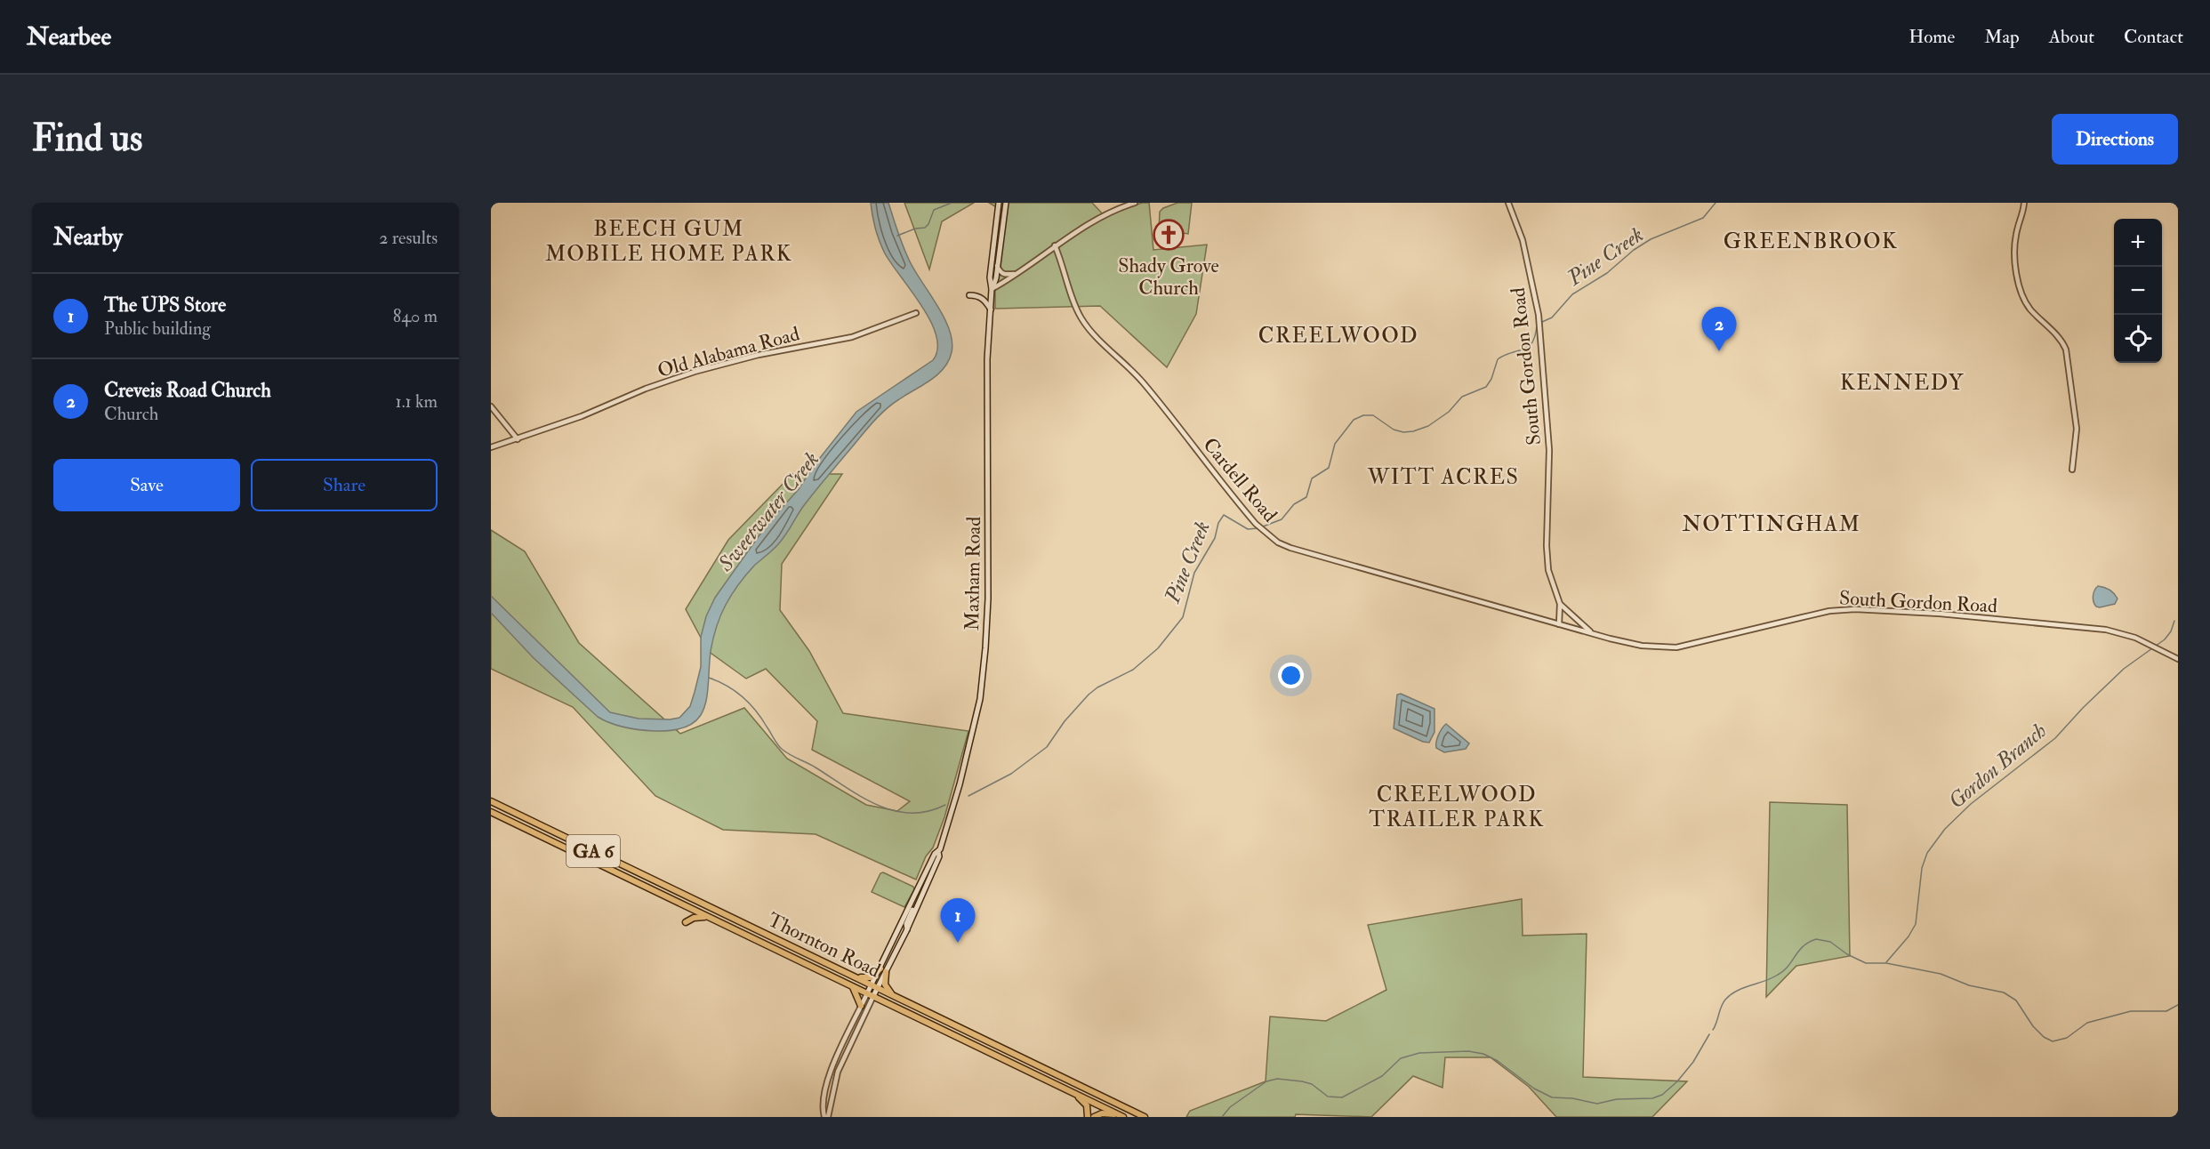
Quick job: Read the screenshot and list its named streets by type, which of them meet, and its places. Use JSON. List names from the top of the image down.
{
  "streets": {
    "highway": ["GA 6", "Thornton Road"],
    "main road": ["Maxham Road"],
    "street": ["Old Alabama Road", "South Gordon Road", "Cardell Road"]
  },
  "crossings": [
    ["South Gordon Road", "Cardell Road"],
    ["Maxham Road", "Thornton Road"]
  ],
  "districts": [
    "BEECH GUM MOBILE HOME PARK",
    "GREENBROOK",
    "CREELWOOD",
    "KENNEDY",
    "WITT ACRES",
    "NOTTINGHAM",
    "CREELWOOD TRAILER PARK"
  ],
  "water": ["Pine Creek", "Sweetwater Creek", "Gordon Branch"],
  "places": {
    "church": ["Shady Grove Church"]
  },
  "page": {
    "header": "Nearbee",
    "nav": [
      "Home",
      "Map",
      "About",
      "Contact"
    ],
    "buttons": [
      "Directions",
      ["Save", "Share"]
    ],
    "title": "Find us",
    "heading": ["Nearby", "2 results"],
    "map_buttons": ["+", "−"],
    "list": [
      {
        "mark": "1",
        "name": "The UPS Store",
        "note": "Public building",
        "value": "840 m"
      },
      {
        "mark": "2",
        "name": "Creveis Road Church",
        "note": "Church",
        "value": "1.1 km"
      }
    ],
    "pins": ["2", "1"]
  }
}
